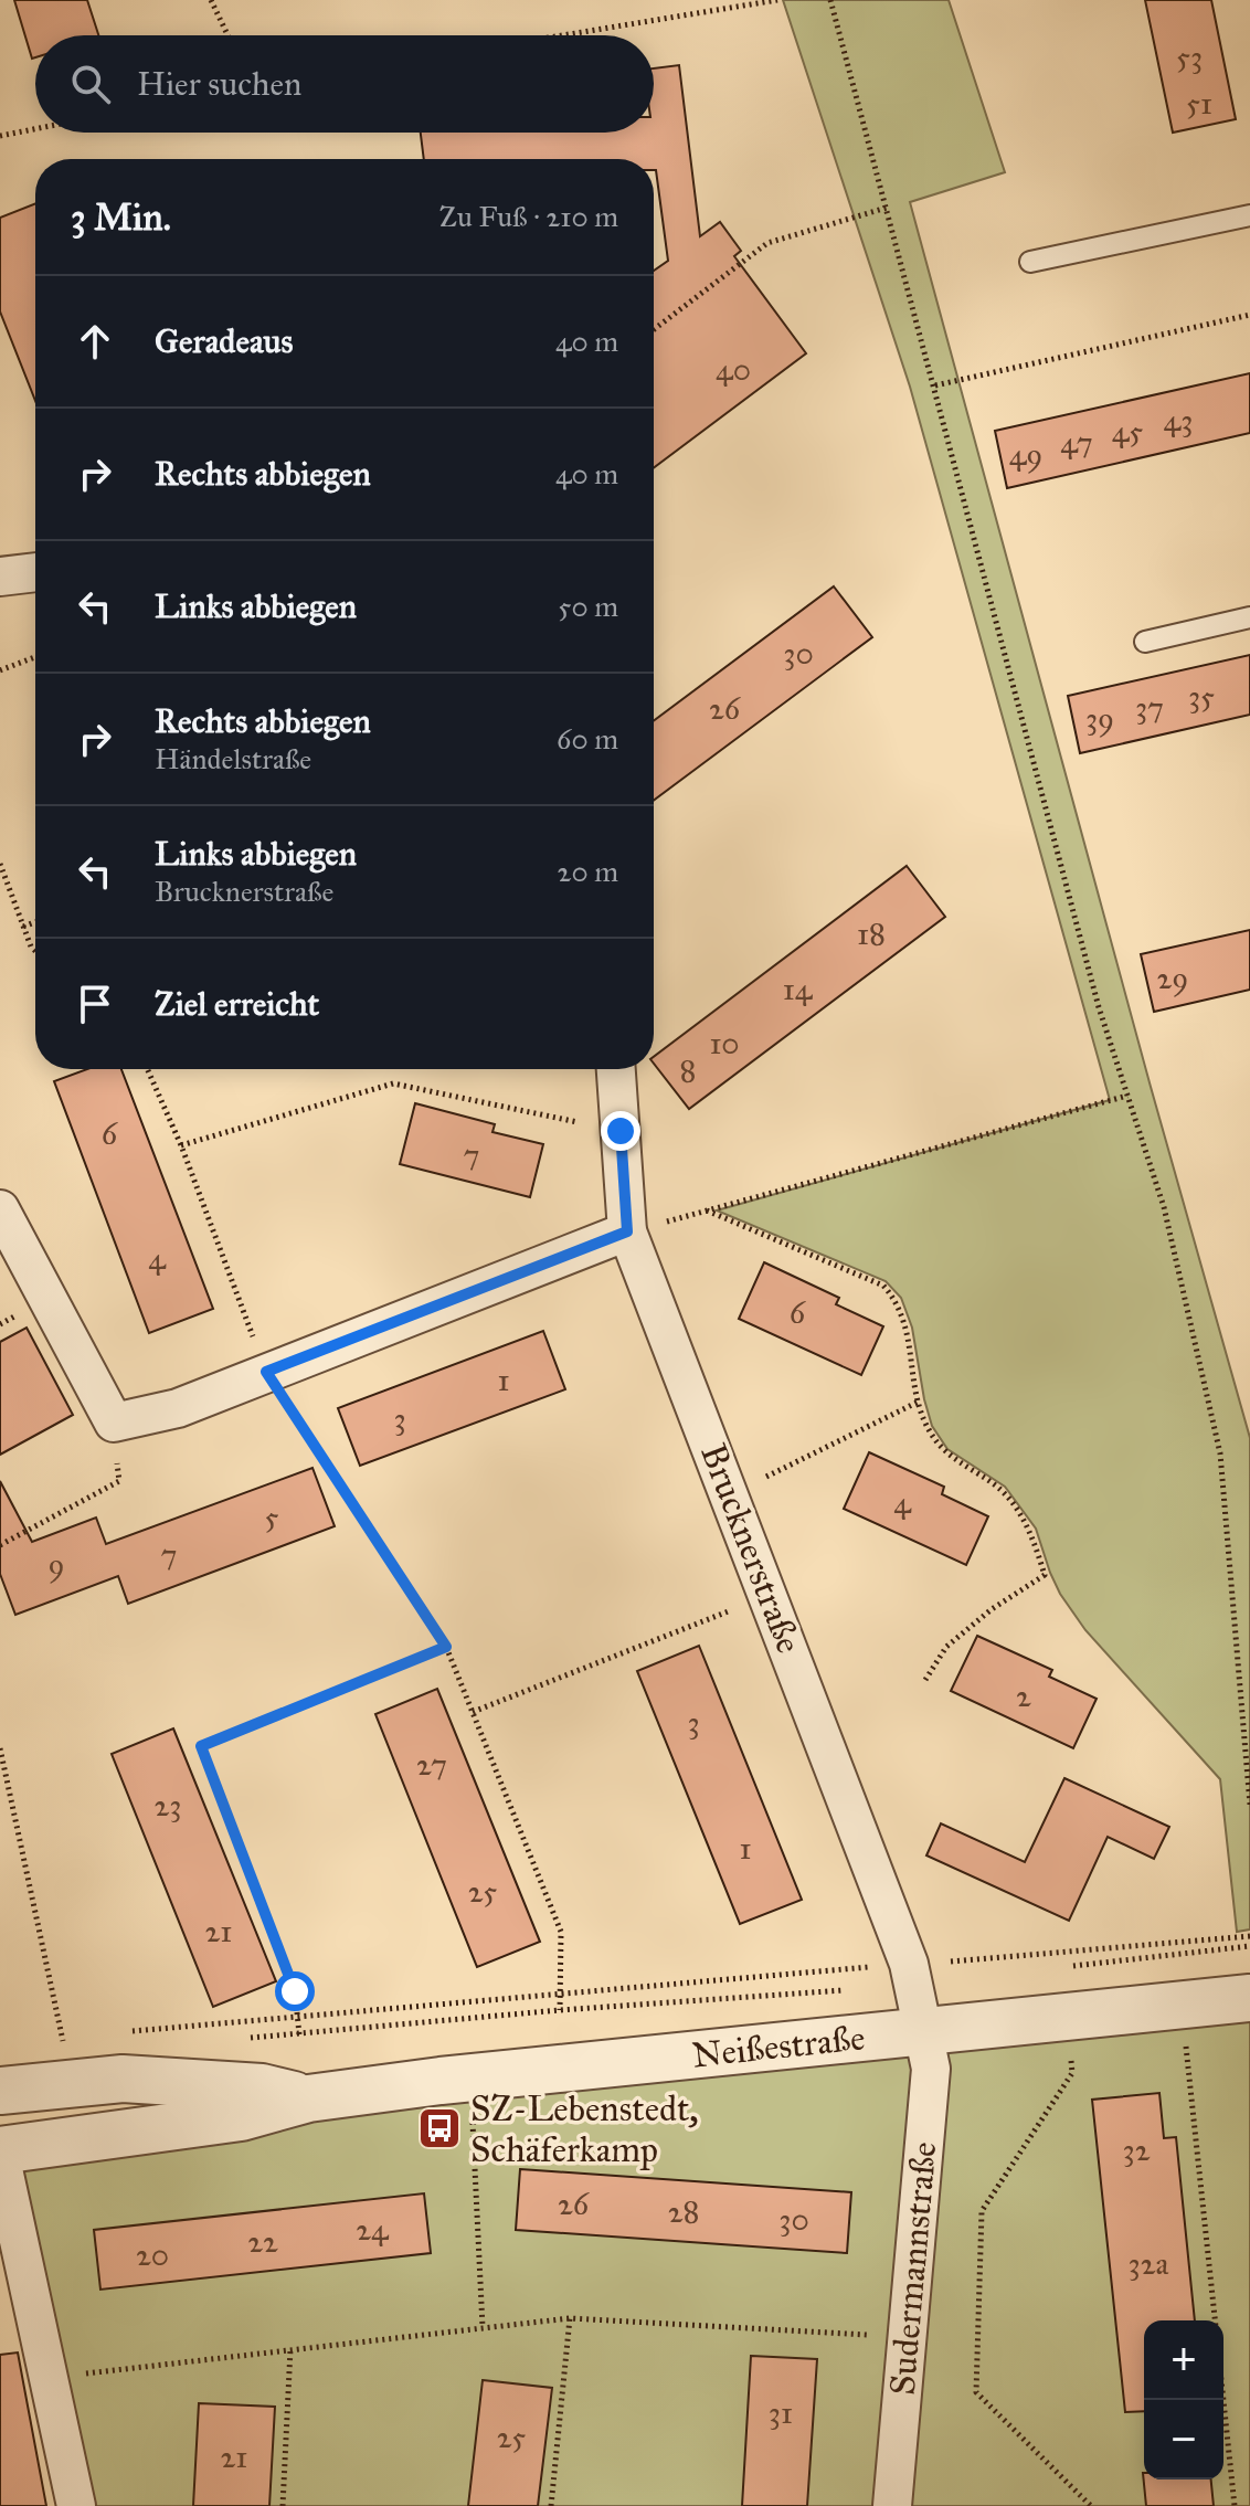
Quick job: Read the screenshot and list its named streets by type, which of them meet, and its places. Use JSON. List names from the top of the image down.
{
  "streets": {
    "street": ["Brucknerstraße", "Neißestraße", "Sudermannstraße"]
  },
  "crossings": [
    ["Brucknerstraße", "Neißestraße"],
    ["Brucknerstraße", "Sudermannstraße"],
    ["Neißestraße", "Sudermannstraße"]
  ],
  "places": {
    "bus stop": ["SZ-Lebenstedt, Schäferkamp"]
  },
  "house_numbers": [
    "53",
    "51",
    "40",
    "43",
    "45",
    "47",
    "49",
    "30",
    "35",
    "37",
    "26",
    "39",
    "18",
    "29",
    "14",
    "10",
    "8",
    "6",
    "7",
    "4",
    "6",
    "1",
    "3",
    "4",
    "5",
    "7",
    "9",
    "2",
    "3",
    "27",
    "23",
    "1",
    "25",
    "21",
    "32",
    "26",
    "28",
    "30",
    "24",
    "22",
    "20",
    "32a",
    "31",
    "25",
    "21"
  ],
  "page": {
    "search": "Hier suchen",
    "heading": ["3 Min.", "Zu Fuß · 210 m"],
    "list": [
      ["Geradeaus", "40 m"],
      ["Rechts abbiegen", "40 m"],
      ["Links abbiegen", "50 m"],
      ["Rechts abbiegen", "Händelstraße", "60 m"],
      ["Links abbiegen", "Brucknerstraße", "20 m"],
      "Ziel erreicht"
    ],
    "map_buttons": ["+", "−"]
  }
}
